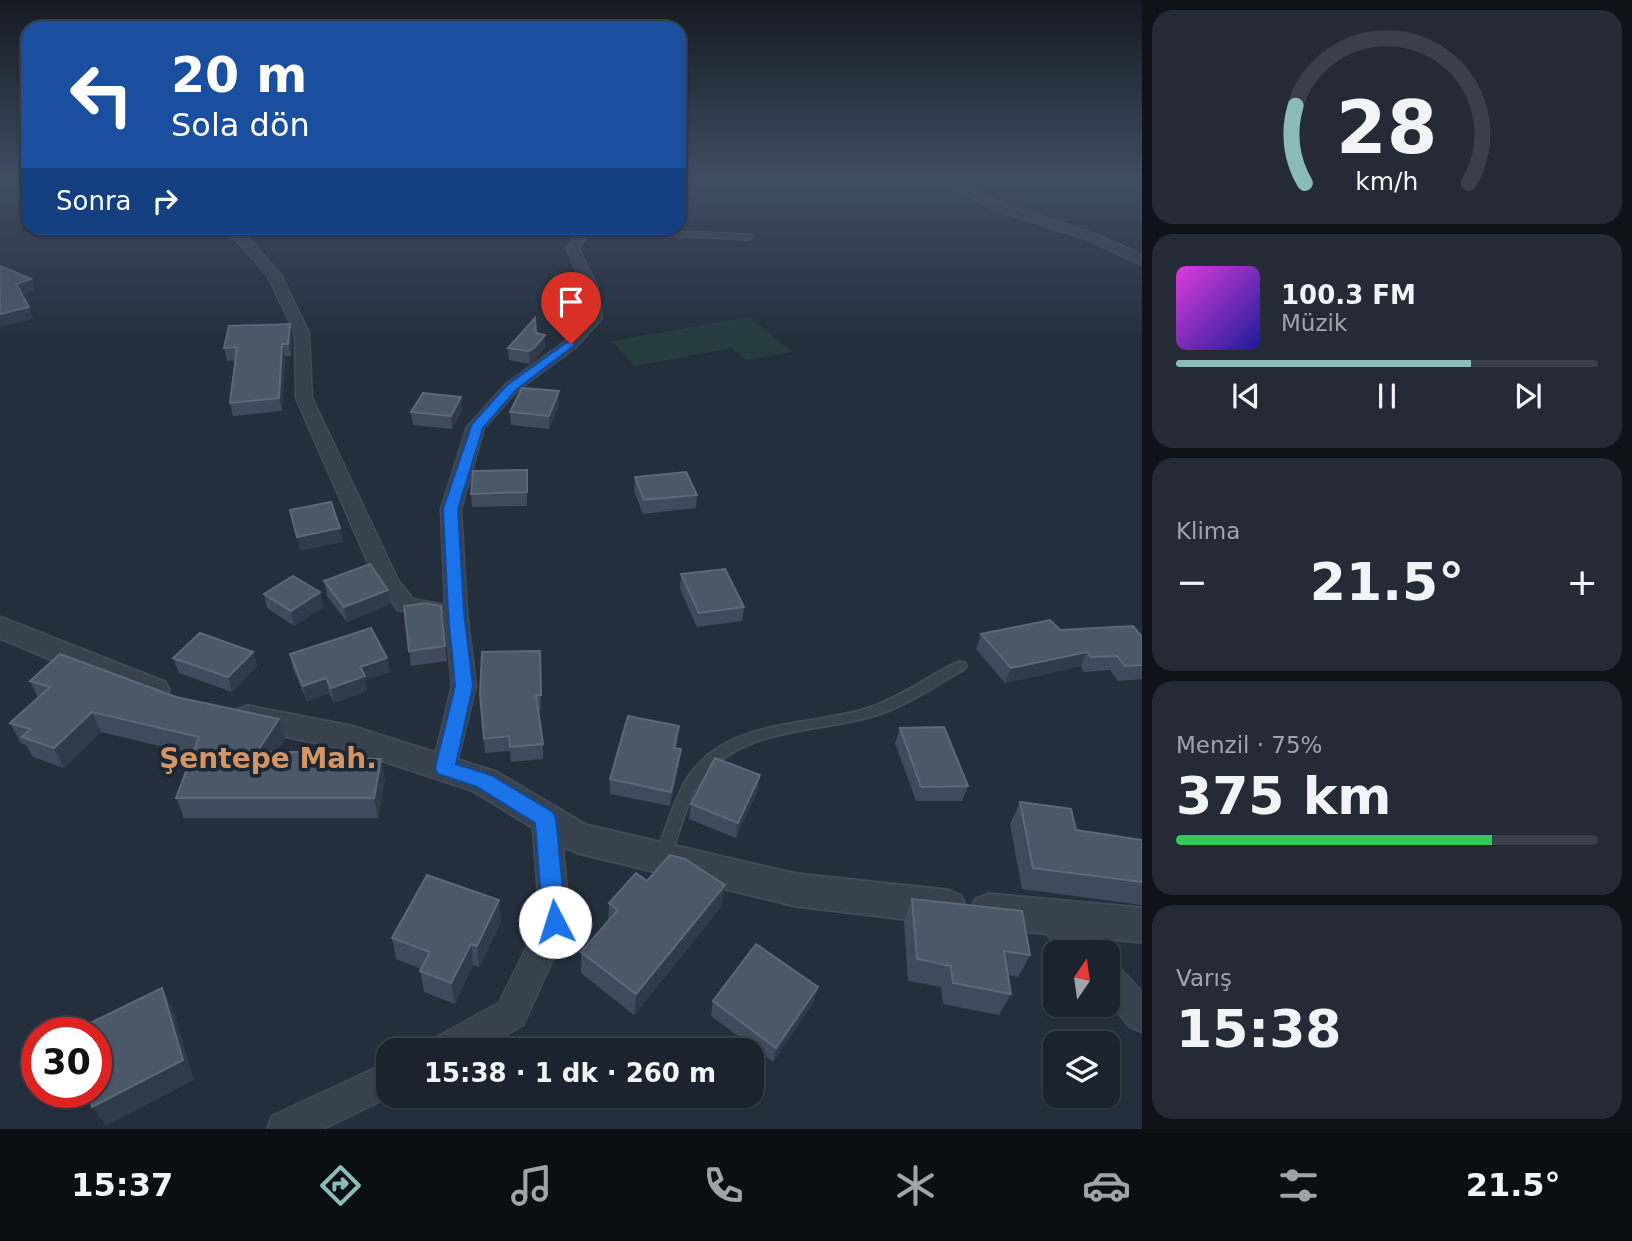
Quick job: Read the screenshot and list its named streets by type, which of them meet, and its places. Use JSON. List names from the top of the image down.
{
  "districts": ["Şentepe Mah."],
  "north": "top",
  "page": {
    "turn": ["20 m", "Sola dön"],
    "then": "Sonra",
    "song": ["100.3 FM", "Müzik"],
    "tile": [
      "Klima",
      ["Menzil · 75%", "375 km"],
      ["Varış", "15:38"]
    ],
    "heat": ["−", "21.5°", "+"],
    "limit": "30",
    "trip": "15:38 · 1 dk · 260 m",
    "tabs": ["15:37", "21.5°"],
    "gauge": ["28", "km/h"]
  }
}
